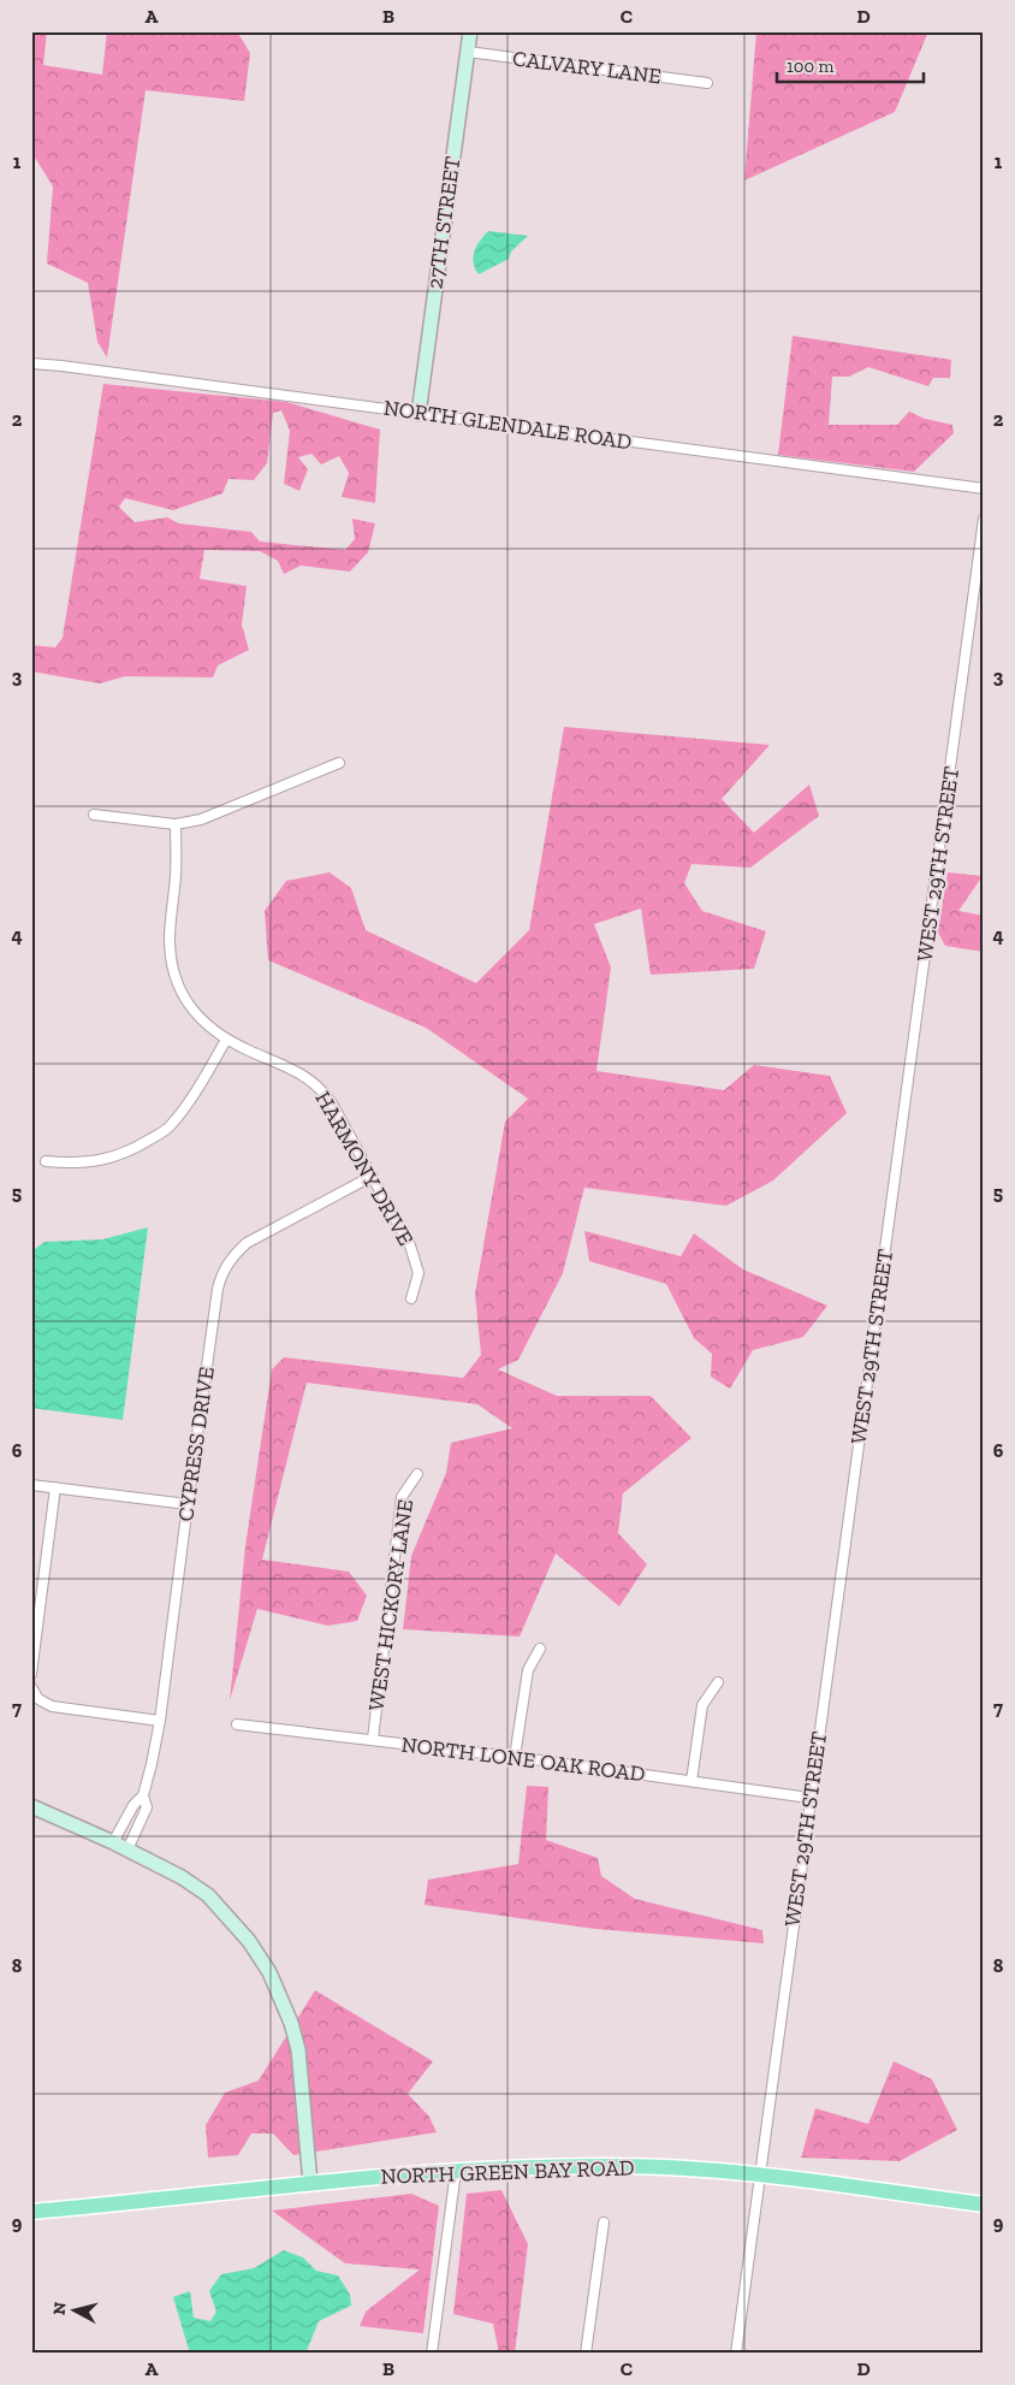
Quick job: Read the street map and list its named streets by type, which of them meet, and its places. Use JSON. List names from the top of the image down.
{
  "streets": {
    "main road": ["NORTH GREEN BAY ROAD"],
    "street": [
      "CALVARY LANE",
      "27TH STREET",
      "NORTH GLENDALE ROAD",
      "WEST 29TH STREET",
      "HARMONY DRIVE",
      "CYPRESS DRIVE",
      "WEST HICKORY LANE",
      "NORTH LONE OAK ROAD"
    ]
  },
  "crossings": [
    ["CALVARY LANE", "27TH STREET"],
    ["27TH STREET", "NORTH GLENDALE ROAD"],
    ["WEST 29TH STREET", "NORTH LONE OAK ROAD"],
    ["WEST 29TH STREET", "NORTH GREEN BAY ROAD"],
    ["HARMONY DRIVE", "CYPRESS DRIVE"],
    ["WEST HICKORY LANE", "NORTH LONE OAK ROAD"]
  ],
  "scale_bar": "100 m",
  "north": "left",
  "grid": {
    "columns": [
      "A",
      "B",
      "C",
      "D"
    ],
    "rows": [
      "1",
      "2",
      "3",
      "4",
      "5",
      "6",
      "7",
      "8",
      "9"
    ]
  }
}
